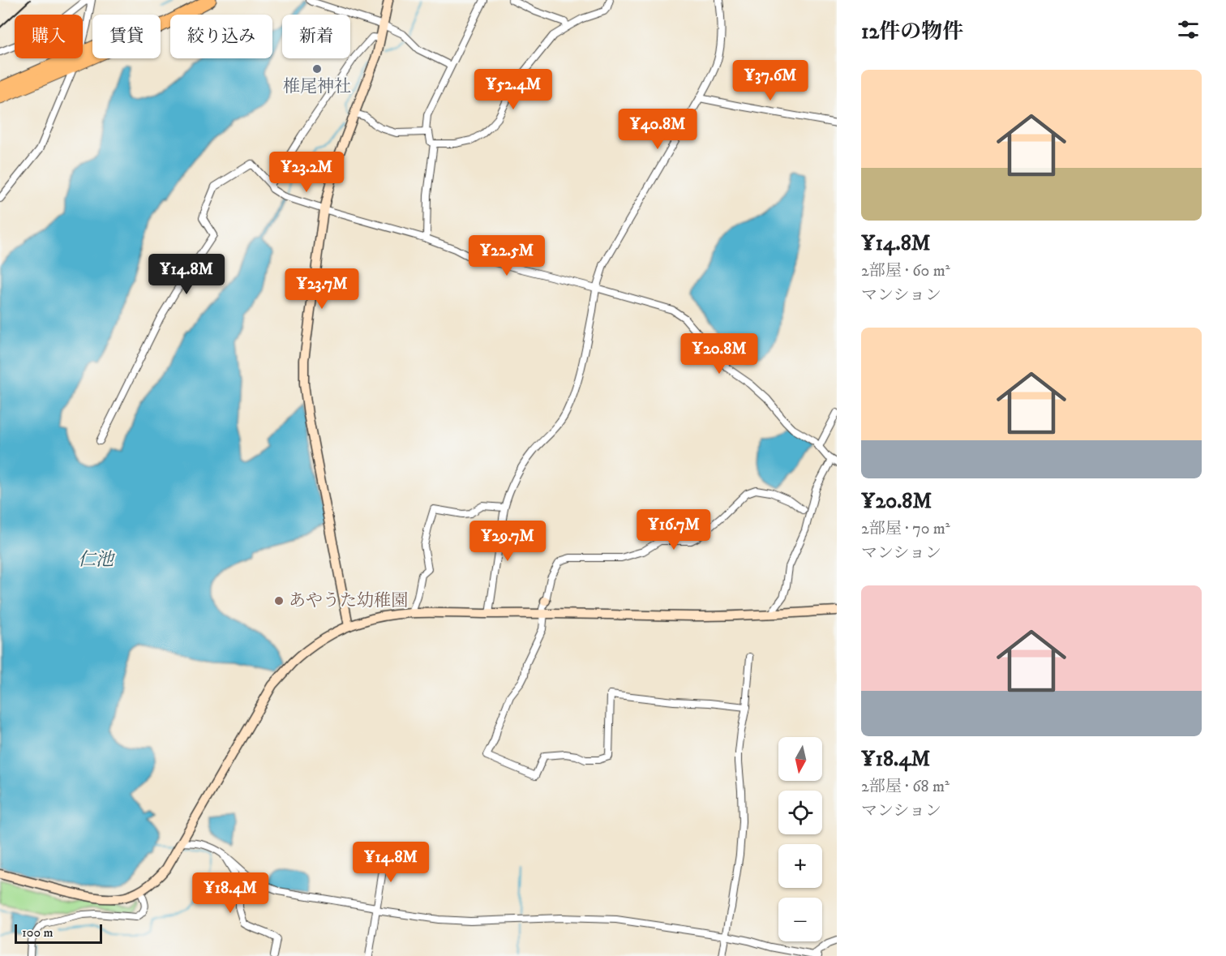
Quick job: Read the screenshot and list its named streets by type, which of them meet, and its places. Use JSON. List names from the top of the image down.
{
  "water": ["仁池"],
  "places": ["椎尾神社", "あやうた幼稚園"],
  "scale_bar": "100 m",
  "north": "bottom",
  "page": {
    "heading": "12件の物件",
    "chip": [
      "購入",
      "賃貸",
      "絞り込み",
      "新着"
    ],
    "list": [
      {
        "name": "¥14.8M",
        "note": "2部屋 · 60 m² · マンション"
      },
      {
        "name": "¥20.8M",
        "note": "2部屋 · 70 m² · マンション"
      },
      {
        "name": "¥18.4M",
        "note": "2部屋 · 68 m² · マンション"
      }
    ],
    "price": [
      "¥37.6M",
      "¥52.4M",
      "¥40.8M",
      "¥23.2M",
      "¥22.5M",
      "¥14.8M",
      "¥23.7M",
      "¥20.8M",
      "¥16.7M",
      "¥29.7M",
      "¥14.8M",
      "¥18.4M"
    ],
    "map_buttons": ["+", "−"],
    "scale": "100 m"
  }
}
